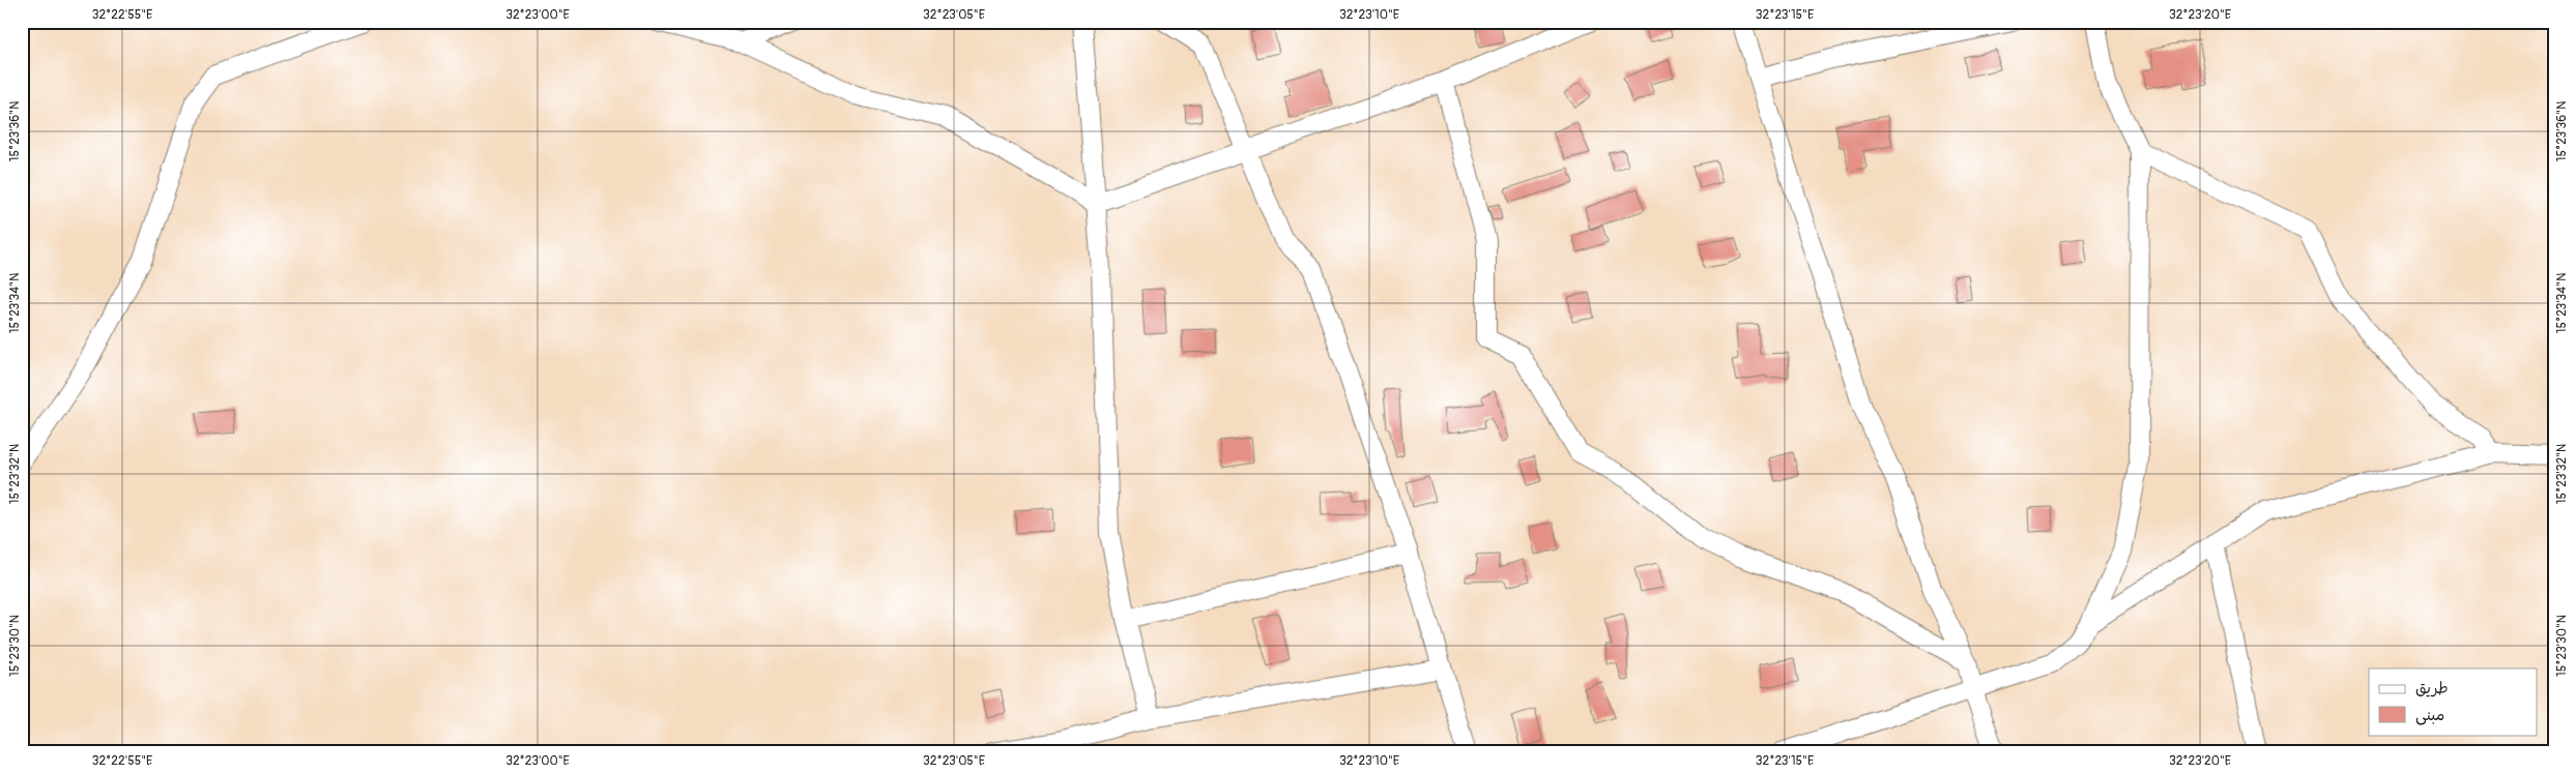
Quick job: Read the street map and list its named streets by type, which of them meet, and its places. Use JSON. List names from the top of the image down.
{
  "legend": ["طريق", "مبنى"],
  "coordinates": [
    "32°22'55\"E",
    "32°23'00\"E",
    "32°23'05\"E",
    "32°23'10\"E",
    "32°23'15\"E",
    "32°23'20\"E",
    "15°23'36\"N",
    "15°23'34\"N",
    "15°23'32\"N",
    "15°23'30\"N"
  ]
}
